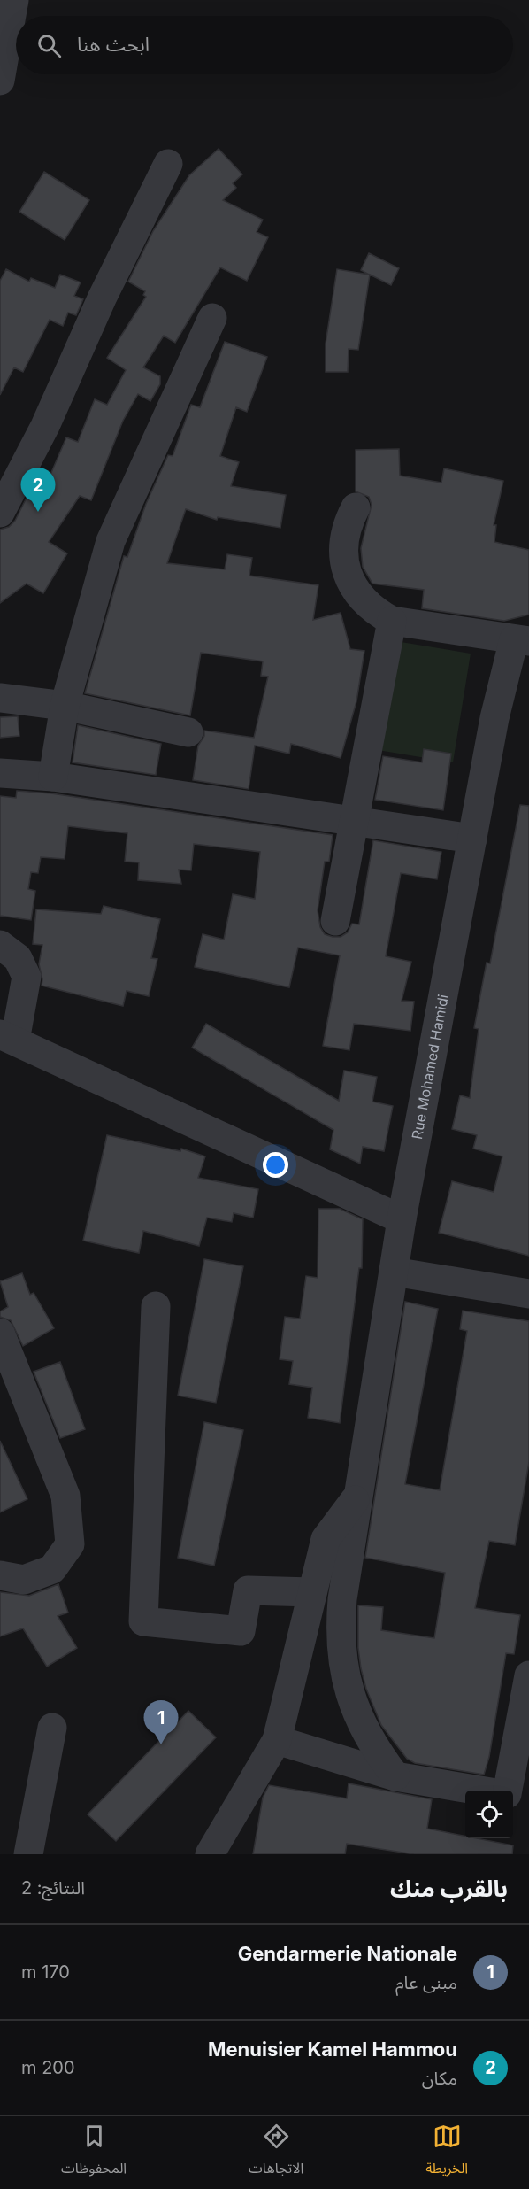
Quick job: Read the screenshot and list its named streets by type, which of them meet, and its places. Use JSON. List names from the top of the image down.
{
  "streets": {
    "street": ["Rue Mohamed Hamidi"]
  },
  "page": {
    "search": "ابحث هنا",
    "pins": ["2", "1"],
    "heading": ["بالقرب منك", "النتائج: 2"],
    "list": [
      {
        "mark": "1",
        "name": "Gendarmerie Nationale",
        "note": "مبنى عام",
        "value": "170 m"
      },
      {
        "mark": "2",
        "name": "Menuisier Kamel Hammou",
        "note": "مكان",
        "value": "200 m"
      }
    ],
    "nav": ["الخريطة", "الاتجاهات", "المحفوظات"]
  }
}
